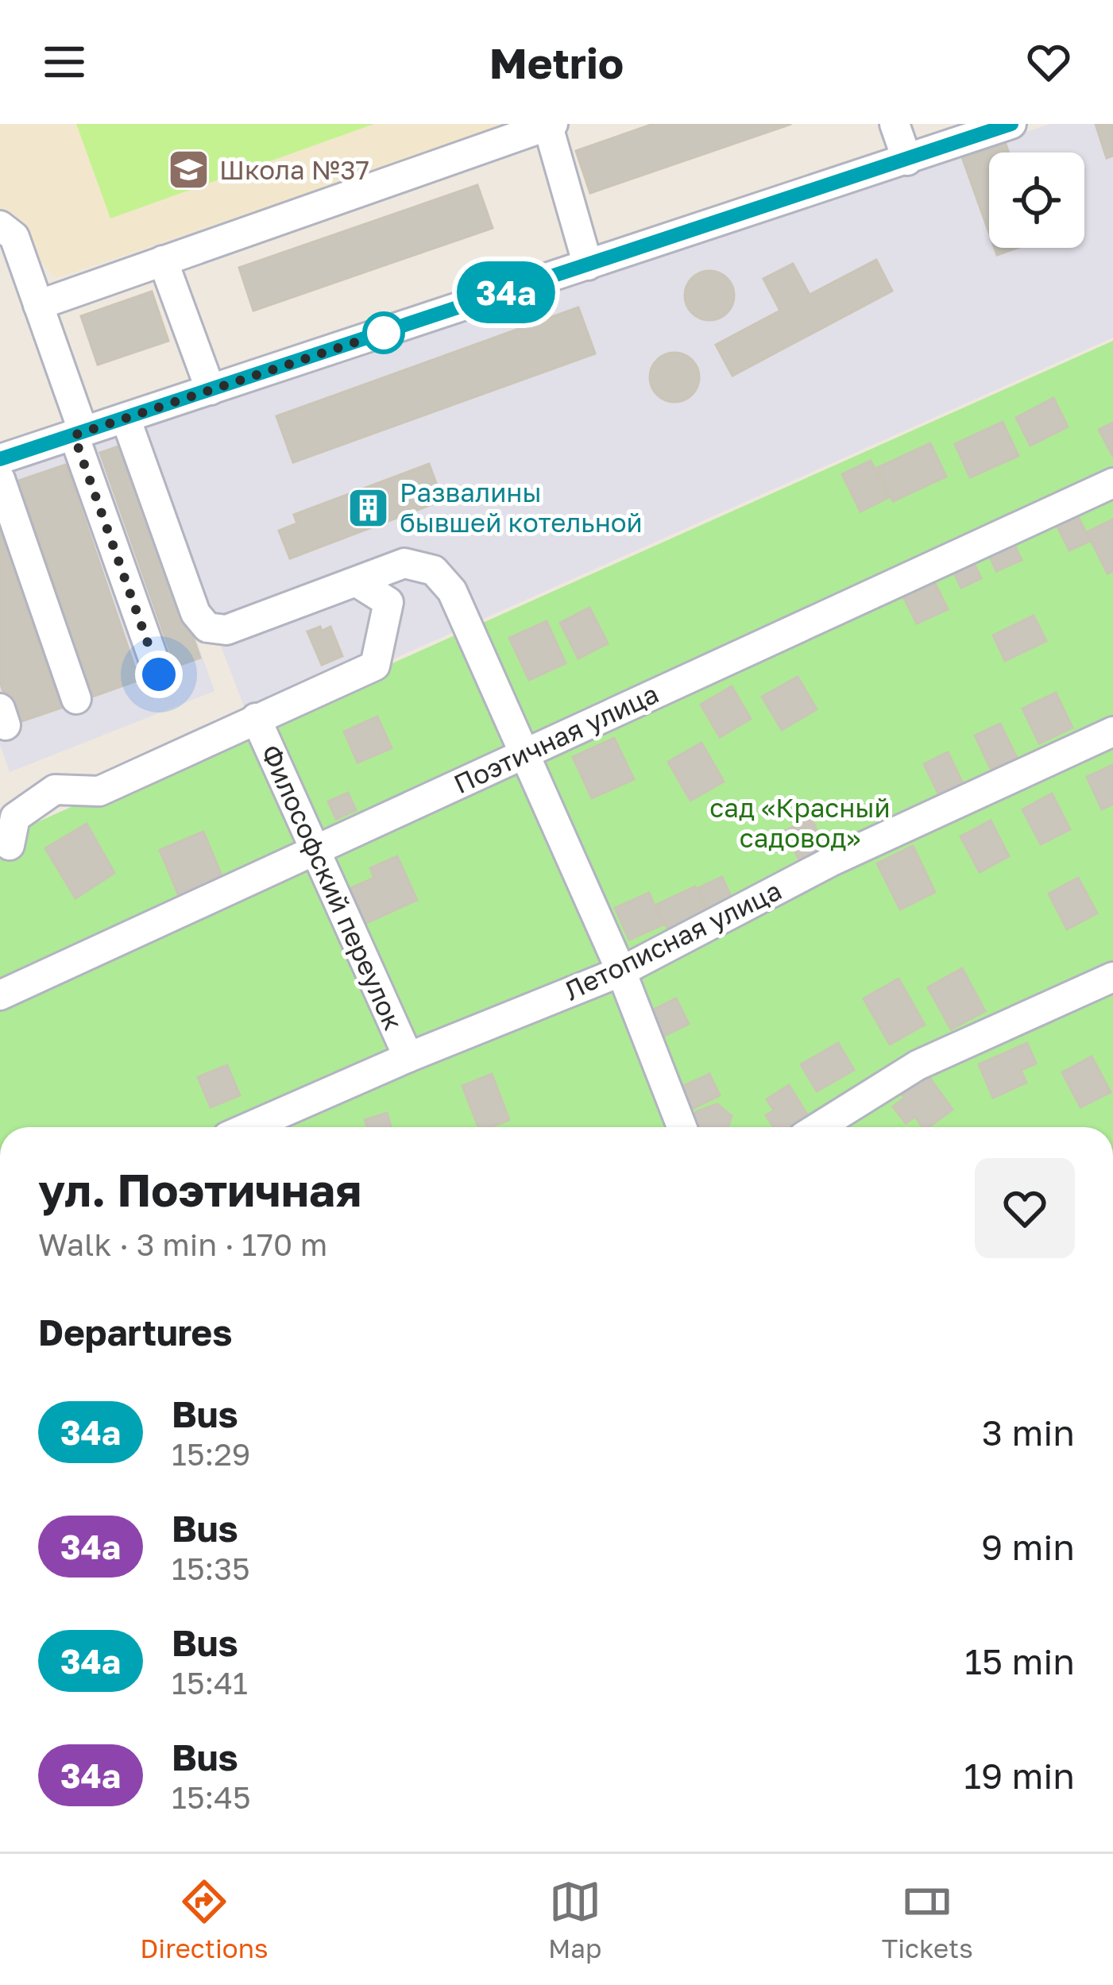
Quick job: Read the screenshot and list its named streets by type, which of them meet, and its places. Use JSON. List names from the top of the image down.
{
  "streets": {
    "street": ["Поэтичная улица", "Философский переулок", "Летописная улица"]
  },
  "crossings": [
    ["Поэтичная улица", "Философский переулок"],
    ["Философский переулок", "Летописная улица"]
  ],
  "parks": ["сад «Красный садовод»"],
  "places": {
    "school or university": ["Школа №37"],
    "building": ["Развалины бывшей котельной"]
  },
  "lines": ["bus line 34а"],
  "page": {
    "header": "Metrio",
    "on_map": "34а",
    "heading": [
      ["ул. Поэтичная", "Walk · 3 min · 170 m"],
      "Departures"
    ],
    "list": [
      {
        "mark": "34а",
        "name": "Bus",
        "note": "15:29",
        "value": "3 min"
      },
      {
        "mark": "34a",
        "name": "Bus",
        "note": "15:35",
        "value": "9 min"
      },
      {
        "mark": "34а",
        "name": "Bus",
        "note": "15:41",
        "value": "15 min"
      },
      {
        "mark": "34a",
        "name": "Bus",
        "note": "15:45",
        "value": "19 min"
      }
    ],
    "tabs": ["Directions", "Map", "Tickets"]
  }
}
